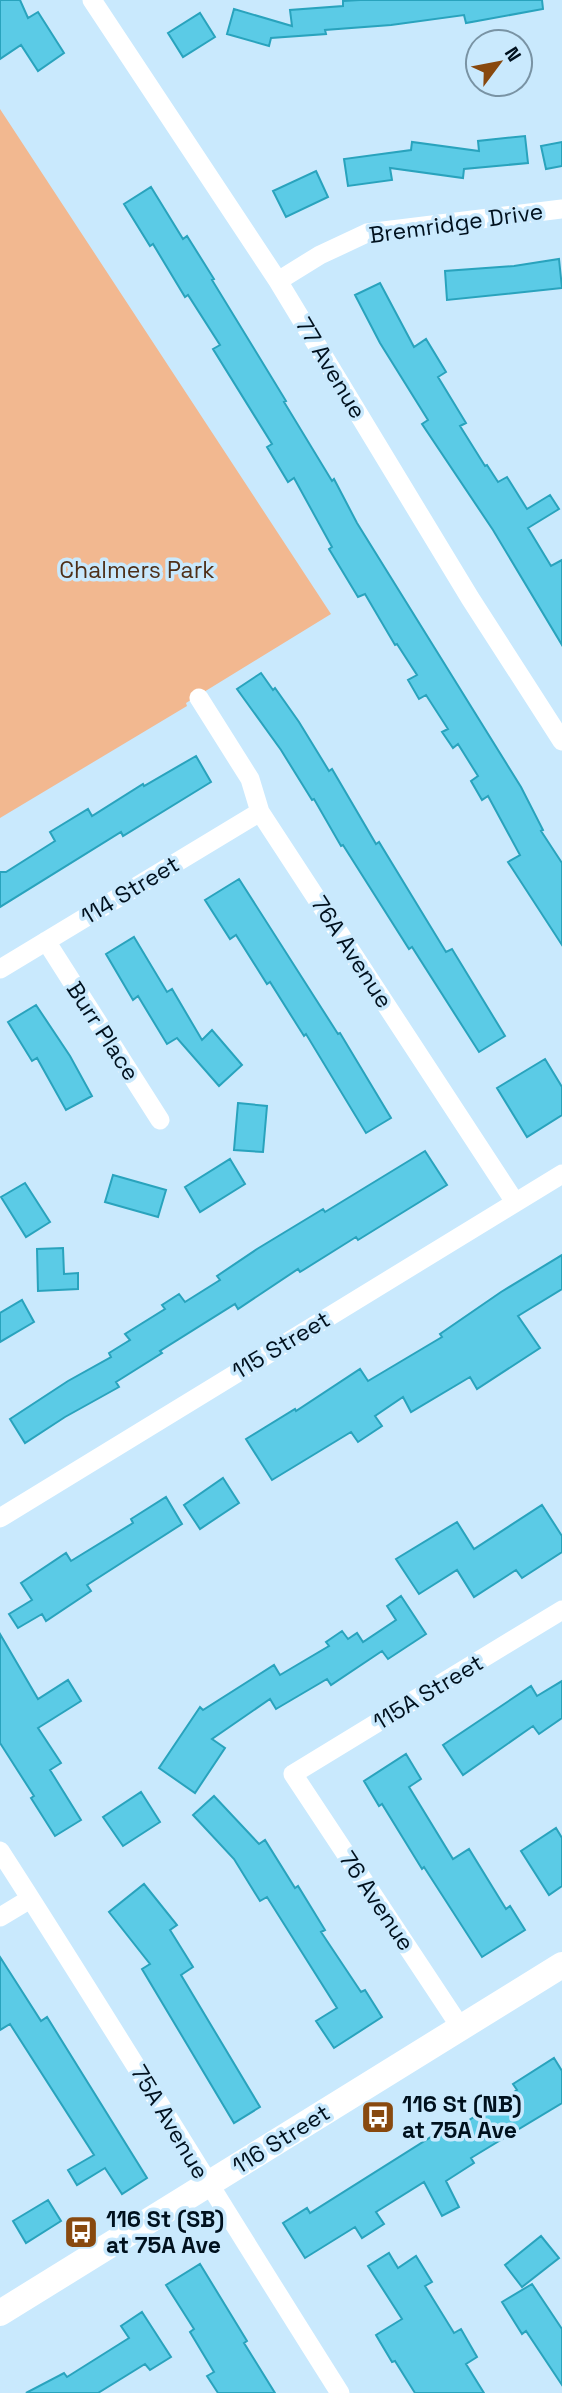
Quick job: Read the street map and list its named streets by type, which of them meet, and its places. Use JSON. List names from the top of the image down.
{
  "streets": {
    "street": [
      "Bremridge Drive",
      "77 Avenue",
      "114 Street",
      "76A Avenue",
      "Burr Place",
      "115 Street",
      "115A Street",
      "76 Avenue",
      "75A Avenue",
      "116 Street"
    ]
  },
  "crossings": [
    ["Bremridge Drive", "77 Avenue"],
    ["114 Street", "76A Avenue"],
    ["114 Street", "Burr Place"],
    ["76A Avenue", "115 Street"],
    ["115A Street", "76 Avenue"],
    ["76 Avenue", "116 Street"],
    ["75A Avenue", "116 Street"]
  ],
  "parks": ["Chalmers Park"],
  "places": {
    "bus stop": ["116 St (NB) at 75A Ave", "116 St (SB) at 75A Ave"]
  },
  "north": "top right"
}
